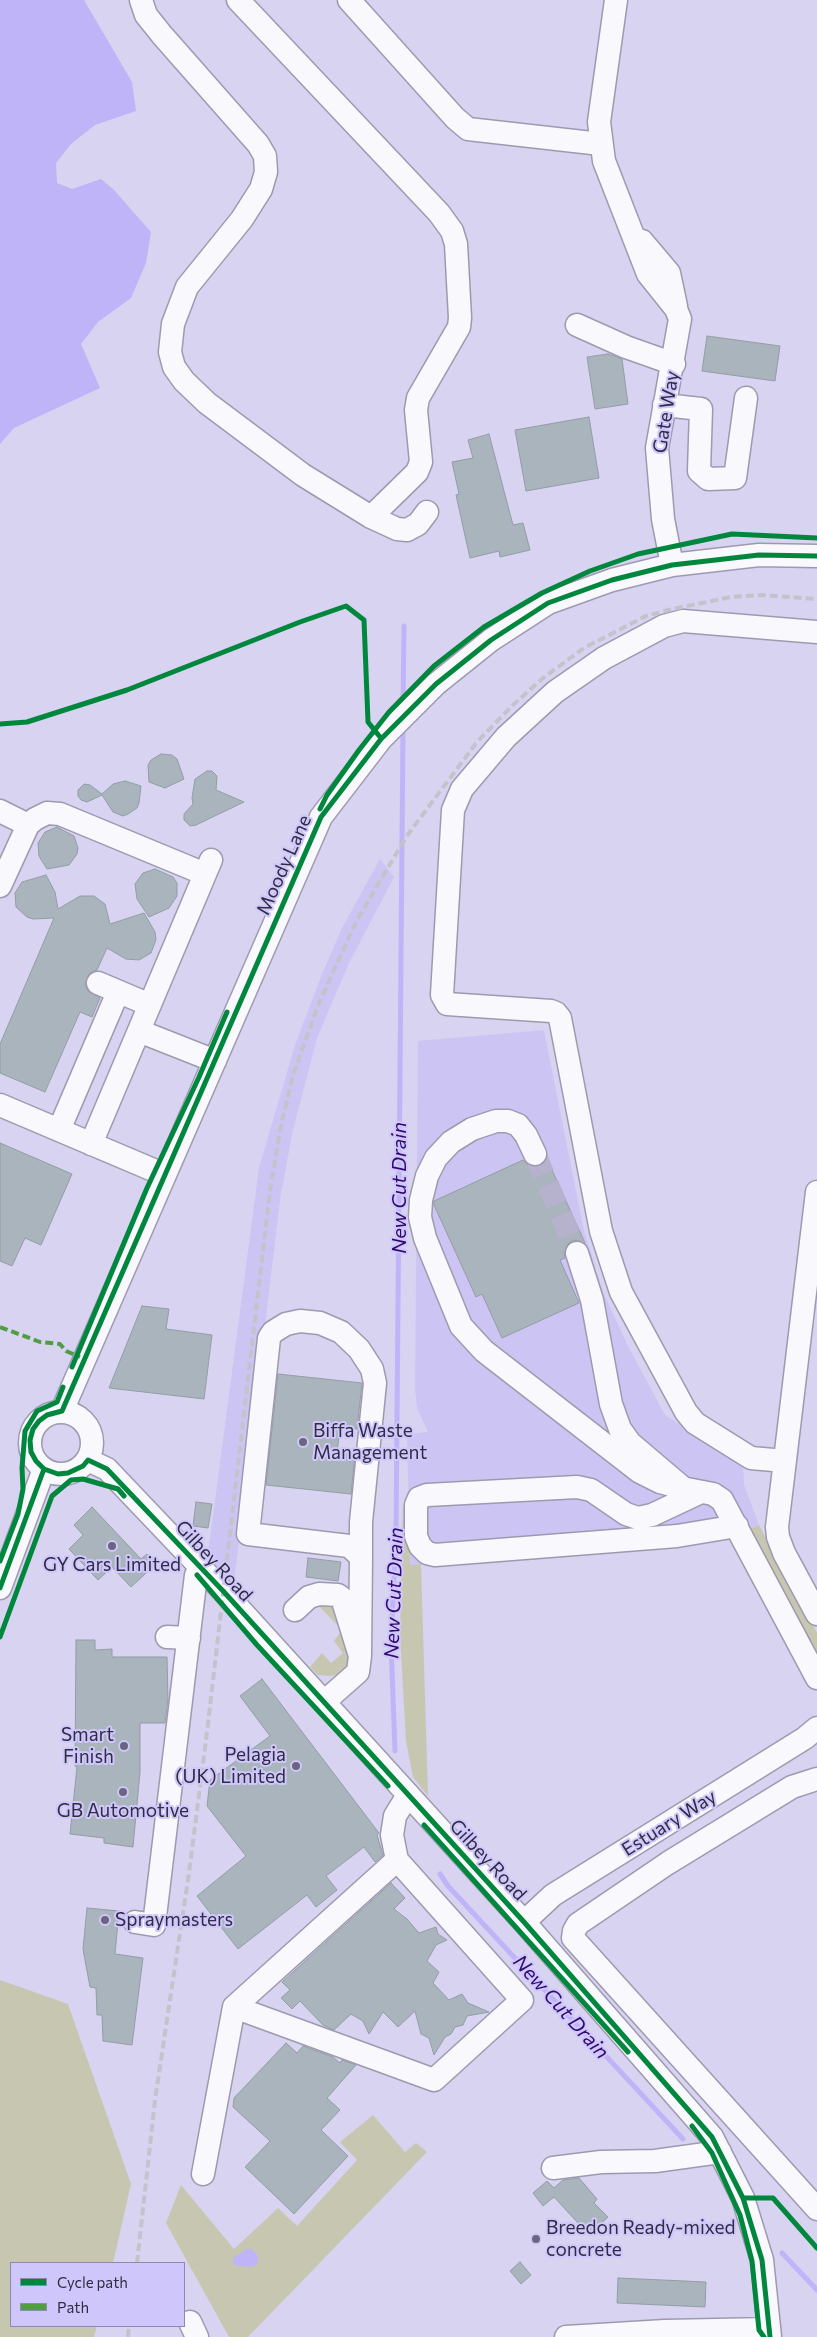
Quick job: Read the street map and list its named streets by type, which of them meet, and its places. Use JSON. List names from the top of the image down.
{
  "streets": {
    "street": [
      "Gate Way",
      "Moody Lane",
      "Gilbey Road",
      "Estuary Way"
    ]
  },
  "crossings": [
    ["Gate Way", "Moody Lane"],
    ["Moody Lane", "Gilbey Road"],
    ["Gilbey Road", "Estuary Way"]
  ],
  "water": ["New Cut Drain"],
  "places": [
    "Biffa Waste Management",
    "GY Cars Limited",
    "Smart Finish",
    "Pelagia (UK) Limited",
    "GB Automotive",
    "Spraymasters",
    "Breedon Ready-mixed concrete"
  ],
  "legend": ["Cycle path", "Path"]
}
